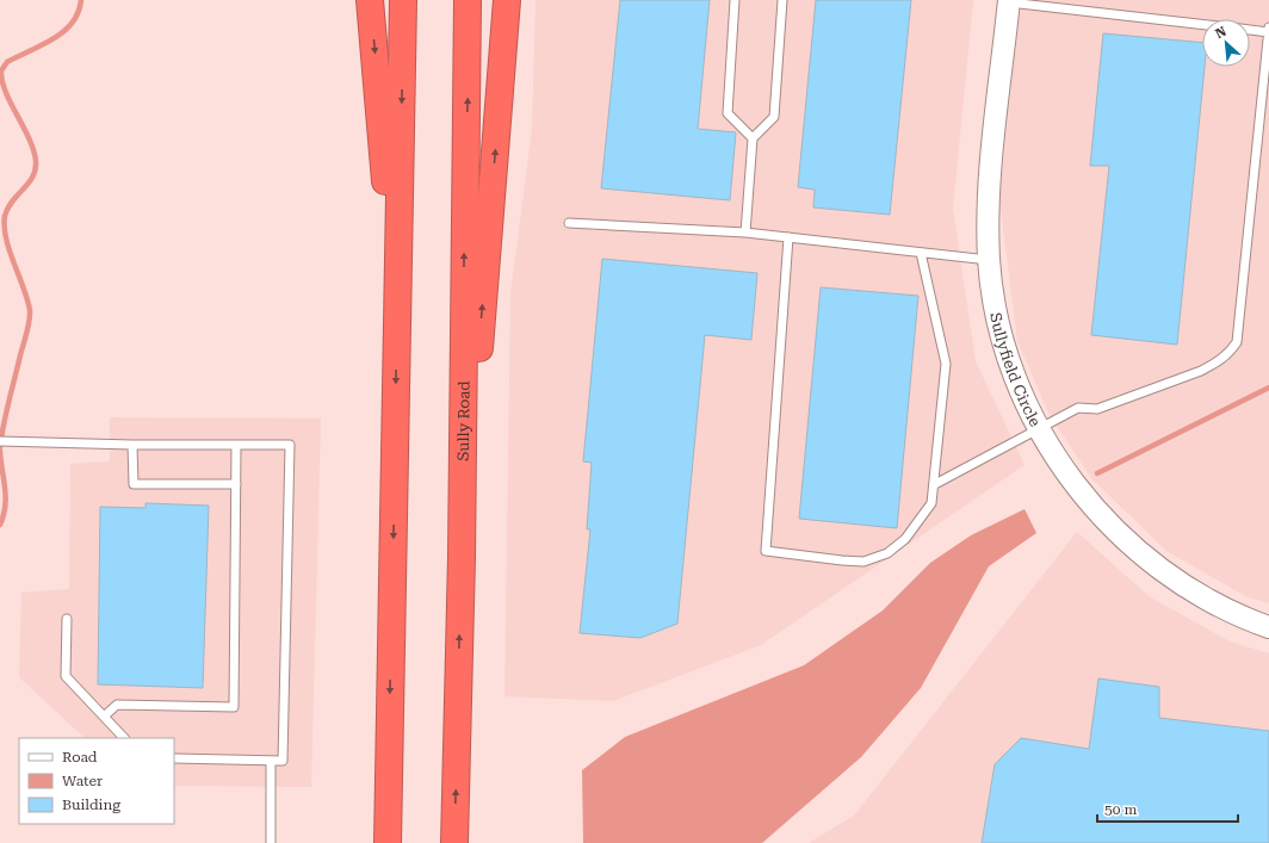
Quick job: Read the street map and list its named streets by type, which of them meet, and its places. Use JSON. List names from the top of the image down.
{
  "streets": {
    "highway": ["Sully Road"],
    "street": ["Sullyfield Circle"]
  },
  "legend": ["Road", "Water", "Building"],
  "scale_bar": "50 m",
  "north": "top left"
}
